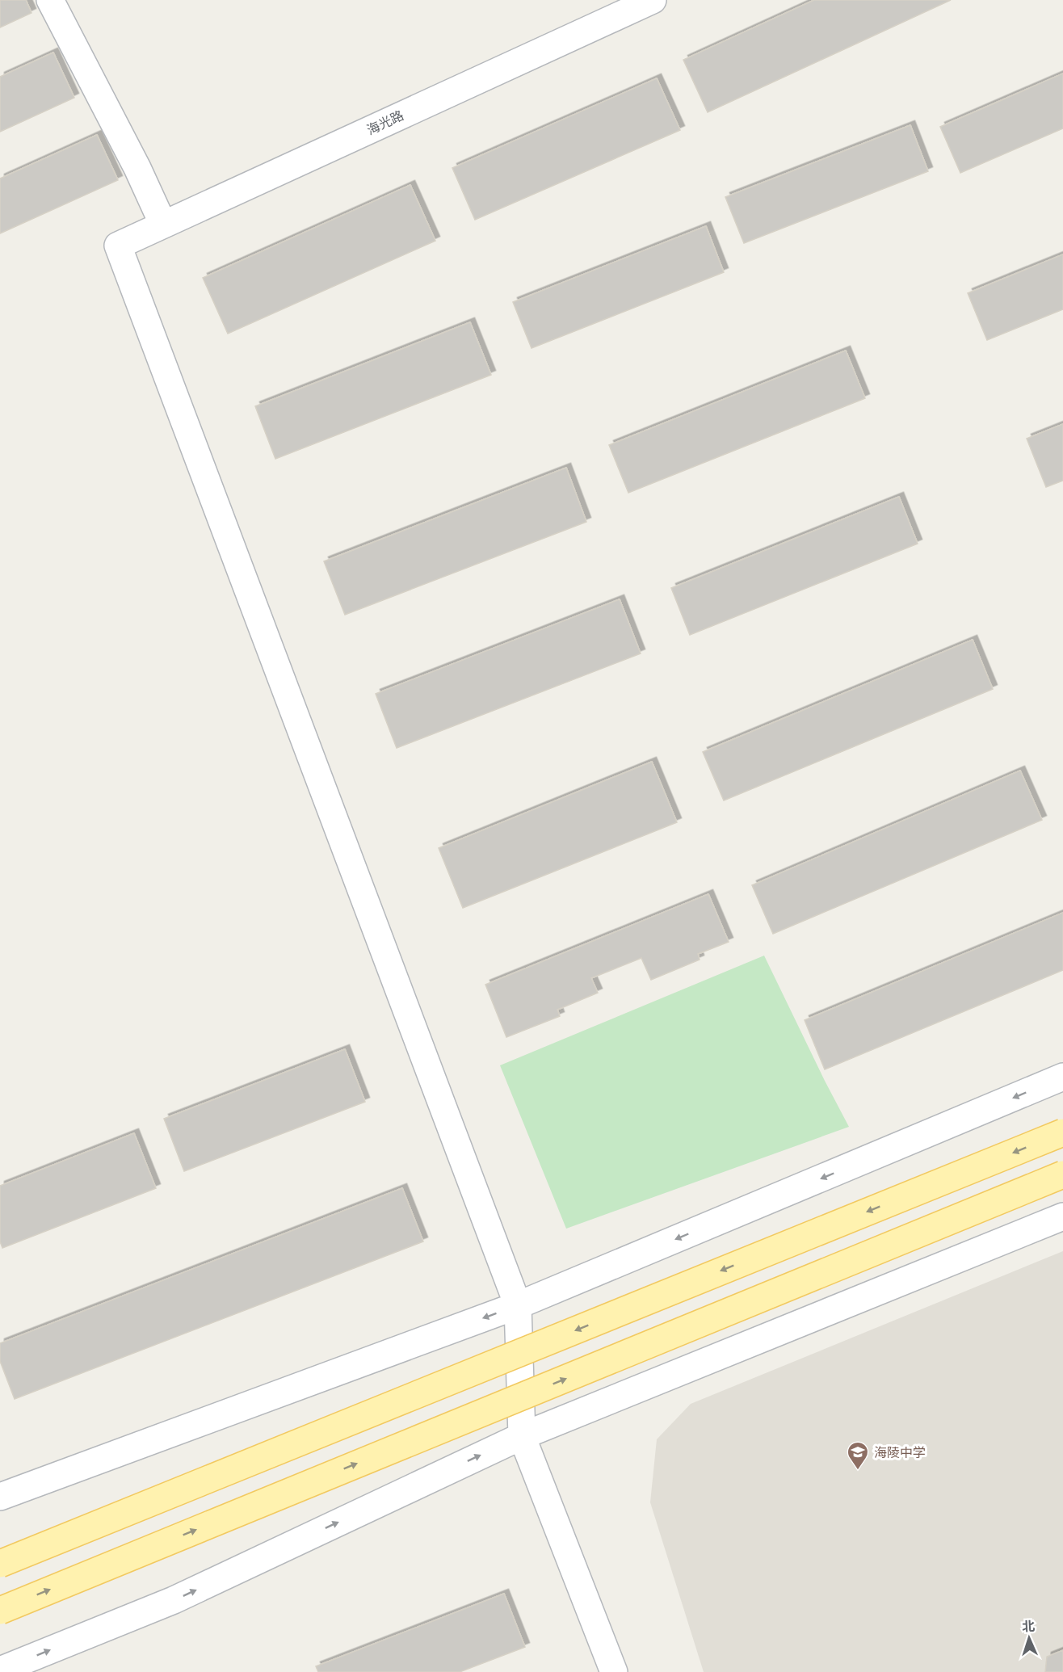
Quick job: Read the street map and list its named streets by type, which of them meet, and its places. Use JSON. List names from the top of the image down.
{
  "streets": {
    "street": ["海光路"]
  },
  "places": {
    "school or university": ["海陵中学"]
  },
  "north": "top"
}
